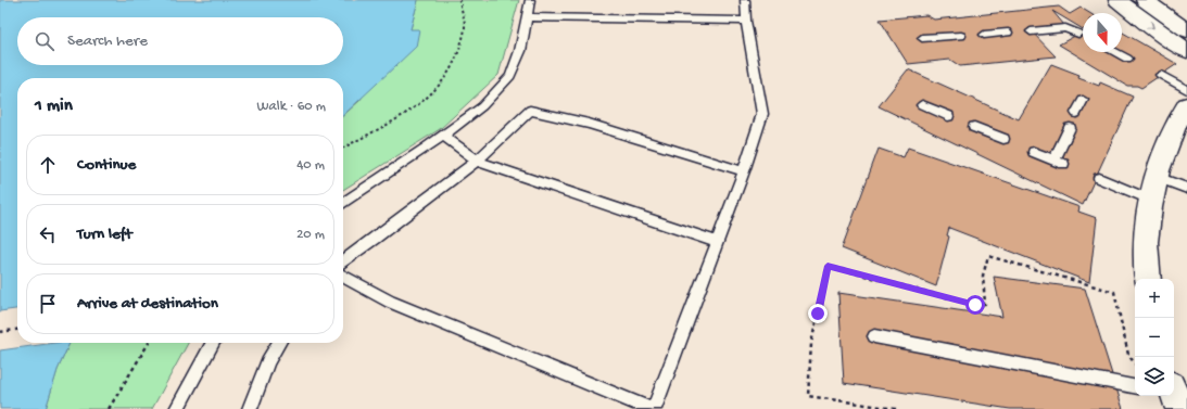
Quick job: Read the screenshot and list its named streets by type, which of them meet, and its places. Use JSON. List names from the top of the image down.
{
  "north": "bottom",
  "page": {
    "search": "Search here",
    "heading": ["1 min", "Walk · 60 m"],
    "list": [
      ["Continue", "40 m"],
      ["Turn left", "20 m"],
      "Arrive at destination"
    ],
    "map_buttons": ["+", "−"]
  }
}
